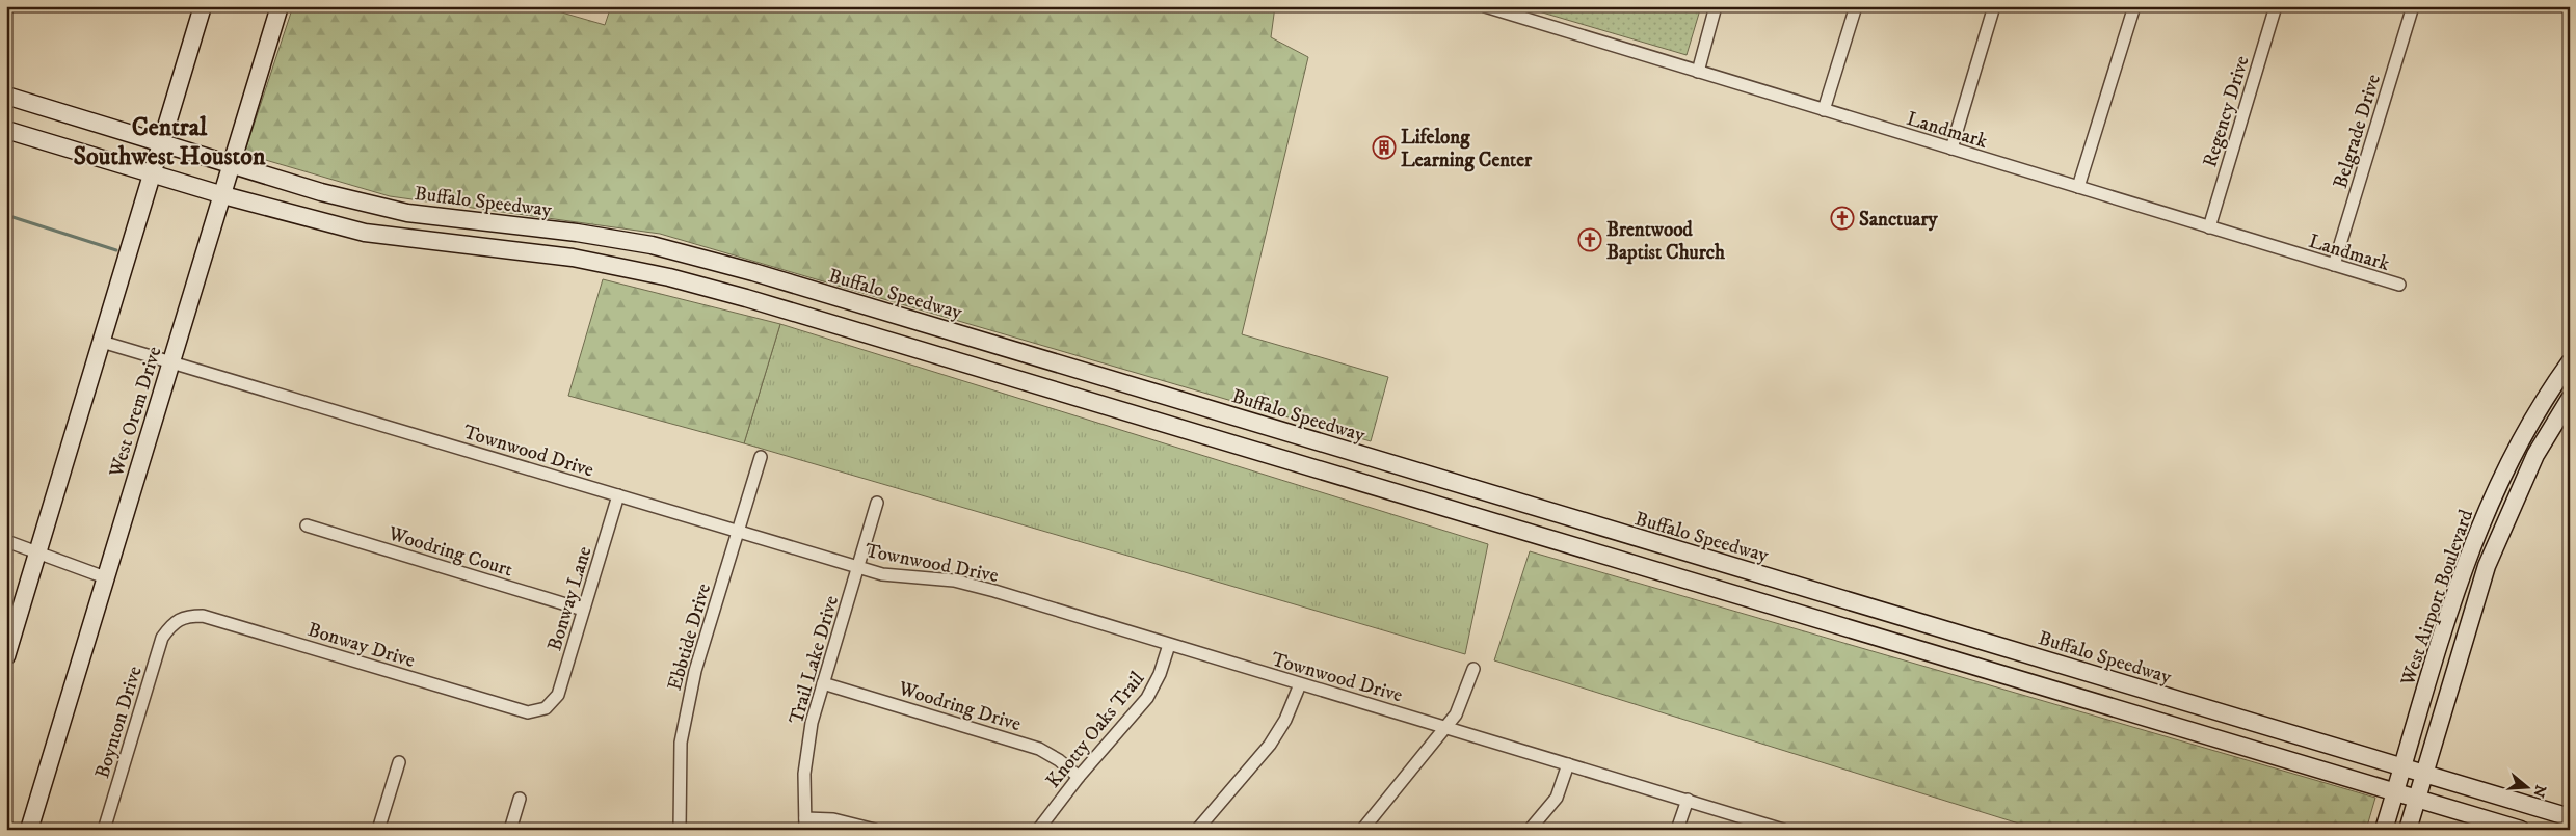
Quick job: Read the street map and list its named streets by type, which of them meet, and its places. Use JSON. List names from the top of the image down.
{
  "streets": {
    "main road": ["Buffalo Speedway", "West Orem Drive", "West Airport Boulevard"],
    "street": [
      "Regency Drive",
      "Landmark",
      "Belgrade Drive",
      "Townwood Drive",
      "Woodring Court",
      "Bonway Lane",
      "Ebbtide Drive",
      "Bonway Drive",
      "Trail Lake Drive",
      "Woodring Drive",
      "Boynton Drive",
      "Knotty Oaks Trail"
    ]
  },
  "crossings": [
    ["Regency Drive", "Landmark"],
    ["Landmark", "Belgrade Drive"],
    ["Buffalo Speedway", "West Orem Drive"],
    ["Buffalo Speedway", "West Airport Boulevard"],
    ["West Orem Drive", "Townwood Drive"],
    ["Townwood Drive", "Bonway Lane"],
    ["Townwood Drive", "Ebbtide Drive"],
    ["Townwood Drive", "Trail Lake Drive"],
    ["Townwood Drive", "Knotty Oaks Trail"],
    ["Woodring Court", "Bonway Lane"],
    ["Bonway Lane", "Bonway Drive"],
    ["Bonway Drive", "Boynton Drive"],
    ["Trail Lake Drive", "Woodring Drive"],
    ["Woodring Drive", "Knotty Oaks Trail"]
  ],
  "districts": ["Central Southwest Houston"],
  "places": {
    "building": ["Lifelong Learning Center"],
    "church": ["Sanctuary", "Brentwood Baptist Church"]
  },
  "north": "right"
}
